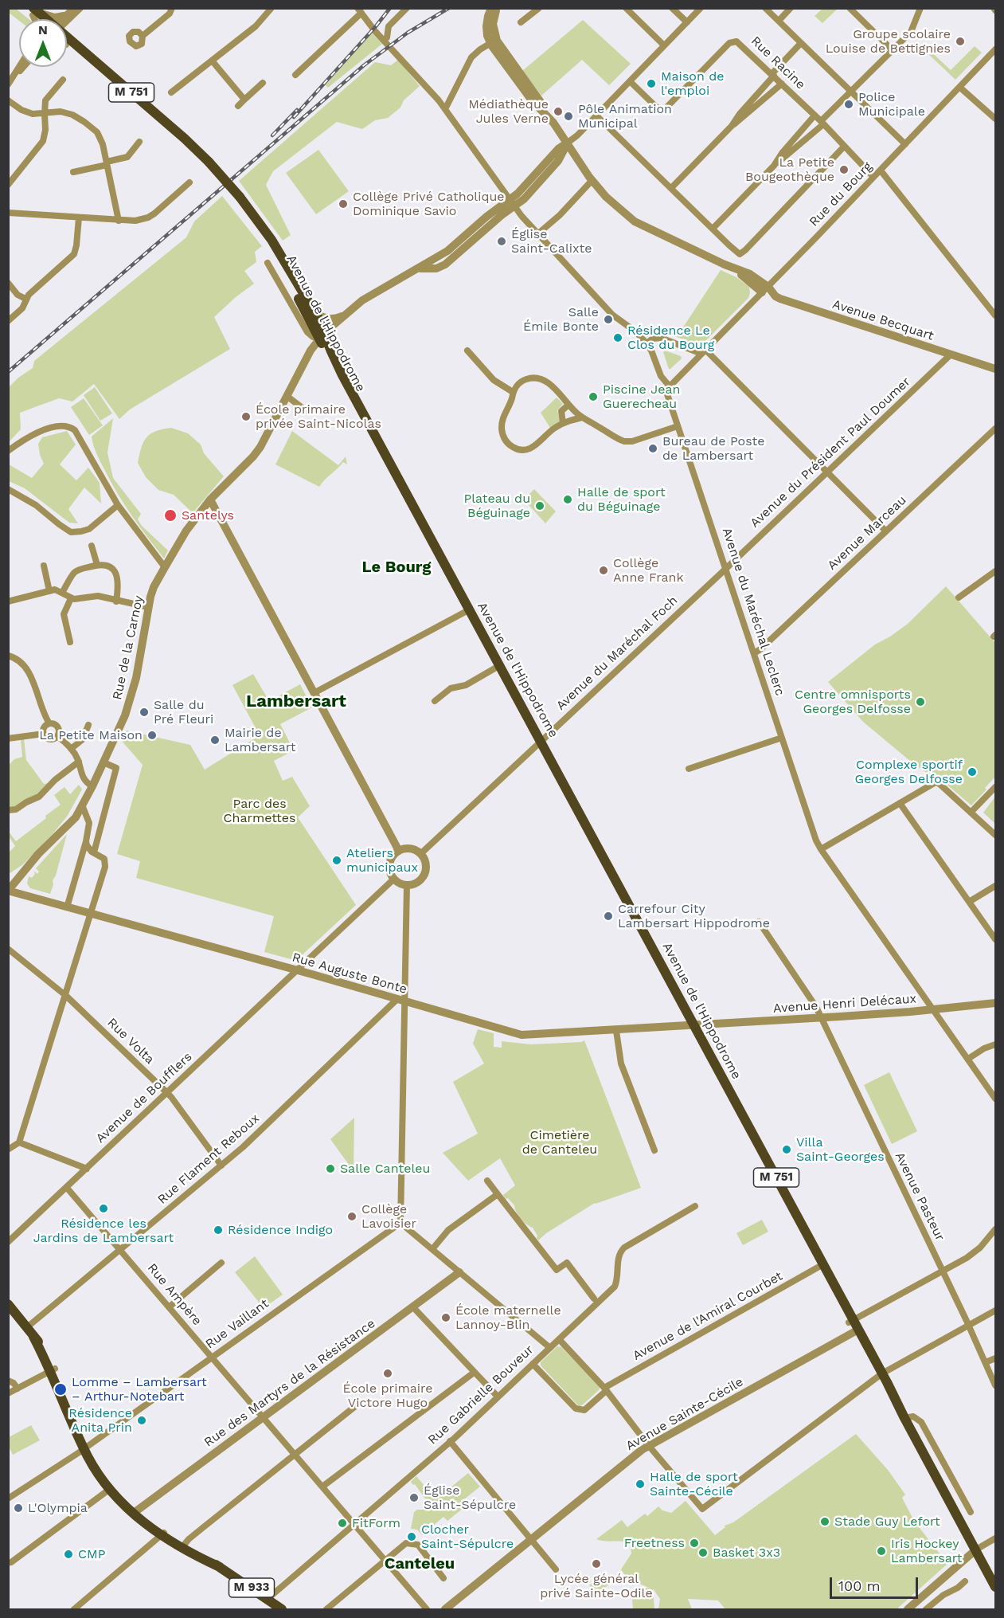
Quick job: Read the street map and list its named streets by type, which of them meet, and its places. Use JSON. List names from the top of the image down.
{
  "streets": {
    "main road": ["M 751", "Avenue de l'Hippodrome", "M 933"],
    "street": [
      "Rue Racine",
      "Rue du Bourg",
      "Avenue Becquart",
      "Avenue du Président Paul Doumer",
      "Avenue Marceau",
      "Avenue du Maréchal Leclerc",
      "Rue de la Carnoy",
      "Avenue du Maréchal Foch",
      "Rue Auguste Bonte",
      "Avenue Henri Delécaux",
      "Rue Volta",
      "Avenue de Boufflers",
      "Rue Flament Reboux",
      "Avenue Pasteur",
      "Rue Ampère",
      "Avenue de l'Amiral Courbet",
      "Rue Vaillant",
      "Rue des Martyrs de la Résistance",
      "Rue Gabrielle Bouveur",
      "Avenue Sainte-Cécile"
    ]
  },
  "crossings": [
    ["Rue Racine", "Rue du Bourg"],
    ["Rue du Bourg", "Avenue Becquart"],
    ["Rue du Bourg", "Avenue du Maréchal Leclerc"],
    ["Avenue Becquart", "Avenue du Président Paul Doumer"],
    ["Avenue de l'Hippodrome", "Rue de la Carnoy"],
    ["Avenue de l'Hippodrome", "Avenue du Maréchal Foch"],
    ["Avenue de l'Hippodrome", "Rue Auguste Bonte"],
    ["Avenue de l'Hippodrome", "Avenue Henri Delécaux"],
    ["Avenue de l'Hippodrome", "Avenue de l'Amiral Courbet"],
    ["Avenue de l'Hippodrome", "Avenue Sainte-Cécile"],
    ["Avenue du Président Paul Doumer", "Avenue du Maréchal Leclerc"],
    ["Avenue du Président Paul Doumer", "Avenue du Maréchal Foch"],
    ["Avenue Marceau", "Avenue du Maréchal Leclerc"],
    ["Avenue du Maréchal Leclerc", "Avenue du Maréchal Foch"],
    ["Avenue du Maréchal Leclerc", "Avenue Henri Delécaux"],
    ["Rue de la Carnoy", "Rue Auguste Bonte"],
    ["Avenue du Maréchal Foch", "Avenue de Boufflers"],
    ["Rue Auguste Bonte", "Avenue Henri Delécaux"],
    ["Rue Auguste Bonte", "Avenue de Boufflers"],
    ["Rue Auguste Bonte", "Rue Flament Reboux"],
    ["Avenue Henri Delécaux", "Avenue Pasteur"],
    ["Rue Volta", "Avenue de Boufflers"],
    ["Rue Volta", "Rue Flament Reboux"],
    ["Avenue de Boufflers", "Rue Ampère"],
    ["Rue Flament Reboux", "Rue Ampère"],
    ["Rue Flament Reboux", "M 933"],
    ["Rue Ampère", "Rue Vaillant"],
    ["Rue Ampère", "Rue des Martyrs de la Résistance"],
    ["Rue Ampère", "Rue Gabrielle Bouveur"],
    ["Avenue de l'Amiral Courbet", "Rue Gabrielle Bouveur"],
    ["Rue Vaillant", "M 933"],
    ["Rue des Martyrs de la Résistance", "M 933"],
    ["Rue Gabrielle Bouveur", "M 933"]
  ],
  "districts": ["Le Bourg", "Lambersart", "Canteleu"],
  "parks": ["Parc des Charmettes", "Cimetière de Canteleu"],
  "places": [
    "Groupe scolaire Louise de Bettignies",
    "Maison de l'emploi",
    "Police Municipale",
    "Médiathèque Jules Verne",
    "Pôle Animation Municipal",
    "La Petite Bougeothèque",
    "Collège Privé Catholique Dominique Savio",
    "Église Saint-Calixte",
    "Salle Émile Bonte",
    "Résidence Le Clos du Bourg",
    "Piscine Jean Guerecheau",
    "École primaire privée Saint-Nicolas",
    "Bureau de Poste de Lambersart",
    "Halle de sport du Béguinage",
    "Plateau du Béguinage",
    "Santelys",
    "Collège Anne Frank",
    "Centre omnisports Georges Delfosse",
    "Salle du Pré Fleuri",
    "La Petite Maison",
    "Mairie de Lambersart",
    "Complexe sportif Georges Delfosse",
    "Ateliers municipaux",
    "Carrefour City Lambersart Hippodrome",
    "Villa Saint-Georges",
    "Salle Canteleu",
    "Résidence les Jardins de Lambersart",
    "Collège Lavoisier",
    "Résidence Indigo",
    "École maternelle Lannoy-Blin",
    "École primaire Victore Hugo",
    "Lomme – Lambersart – Arthur-Notebart",
    "Résidence Anita Prin",
    "Halle de sport Sainte-Cécile",
    "Église Saint-Sépulcre",
    "L'Olympia",
    "Stade Guy Lefort",
    "FitForm",
    "Clocher Saint-Sépulcre",
    "Freetness",
    "Iris Hockey Lambersart",
    "Basket 3x3",
    "CMP",
    "Lycée général privé Sainte-Odile"
  ],
  "scale_bar": "100 m",
  "north": "top"
}
